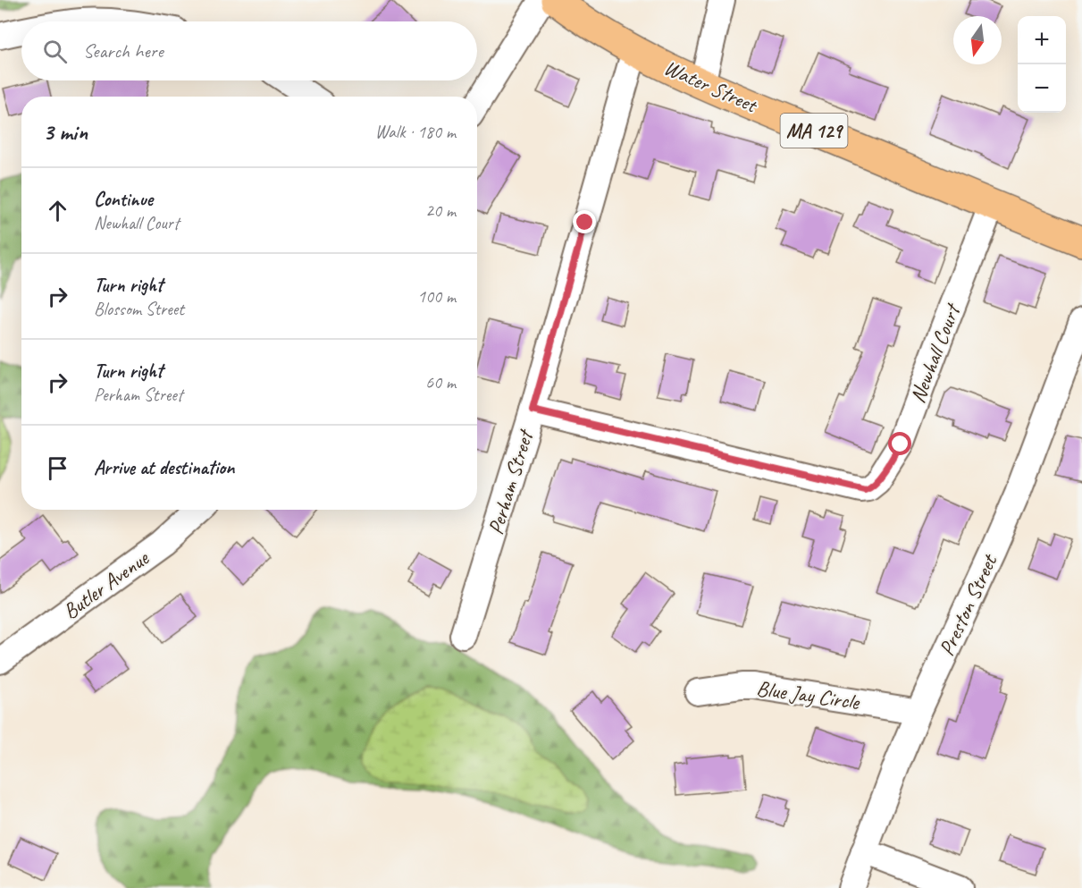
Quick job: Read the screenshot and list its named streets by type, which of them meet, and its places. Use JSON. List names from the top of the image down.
{
  "streets": {
    "main road": ["Water Street", "MA 129"],
    "street": [
      "Newhall Court",
      "Perham Street",
      "Butler Avenue",
      "Preston Street",
      "Blue Jay Circle"
    ]
  },
  "crossings": [
    ["Water Street", "Newhall Court"],
    ["Water Street", "Perham Street"],
    ["Newhall Court", "Perham Street"],
    ["Preston Street", "Blue Jay Circle"]
  ],
  "north": "bottom",
  "page": {
    "map_buttons": ["+", "−"],
    "search": "Search here",
    "heading": ["3 min", "Walk · 180 m"],
    "list": [
      ["Continue", "Newhall Court", "20 m"],
      ["Turn right", "Blossom Street", "100 m"],
      ["Turn right", "Perham Street", "60 m"],
      "Arrive at destination"
    ]
  }
}
